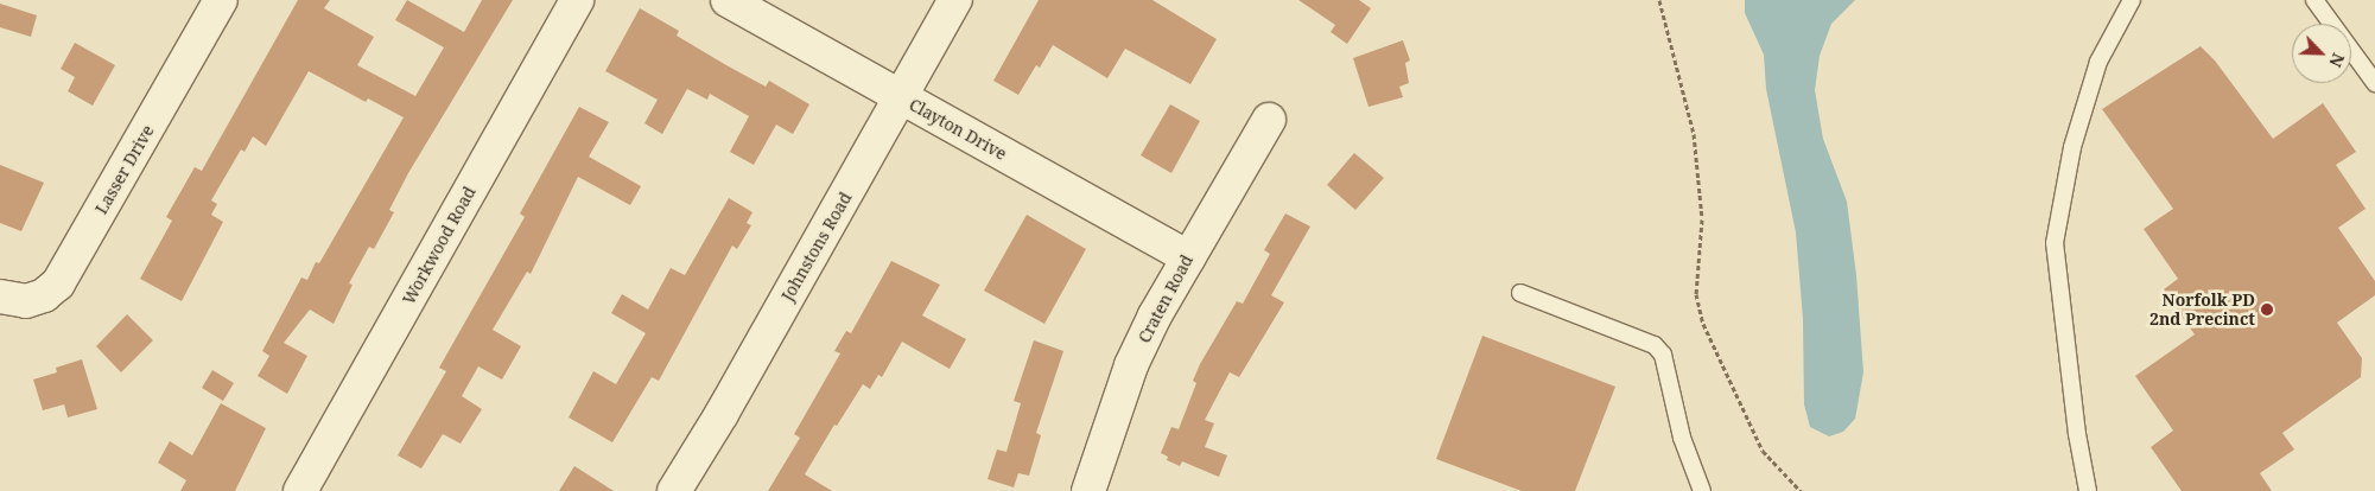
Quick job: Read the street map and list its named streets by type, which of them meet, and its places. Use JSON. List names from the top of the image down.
{
  "streets": {
    "street": [
      "Clayton Drive",
      "Lasser Drive",
      "Workwood Road",
      "Johnstons Road",
      "Craten Road"
    ]
  },
  "crossings": [
    ["Clayton Drive", "Johnstons Road"],
    ["Clayton Drive", "Craten Road"]
  ],
  "places": ["Norfolk PD 2nd Precinct"],
  "north": "bottom right"
}
